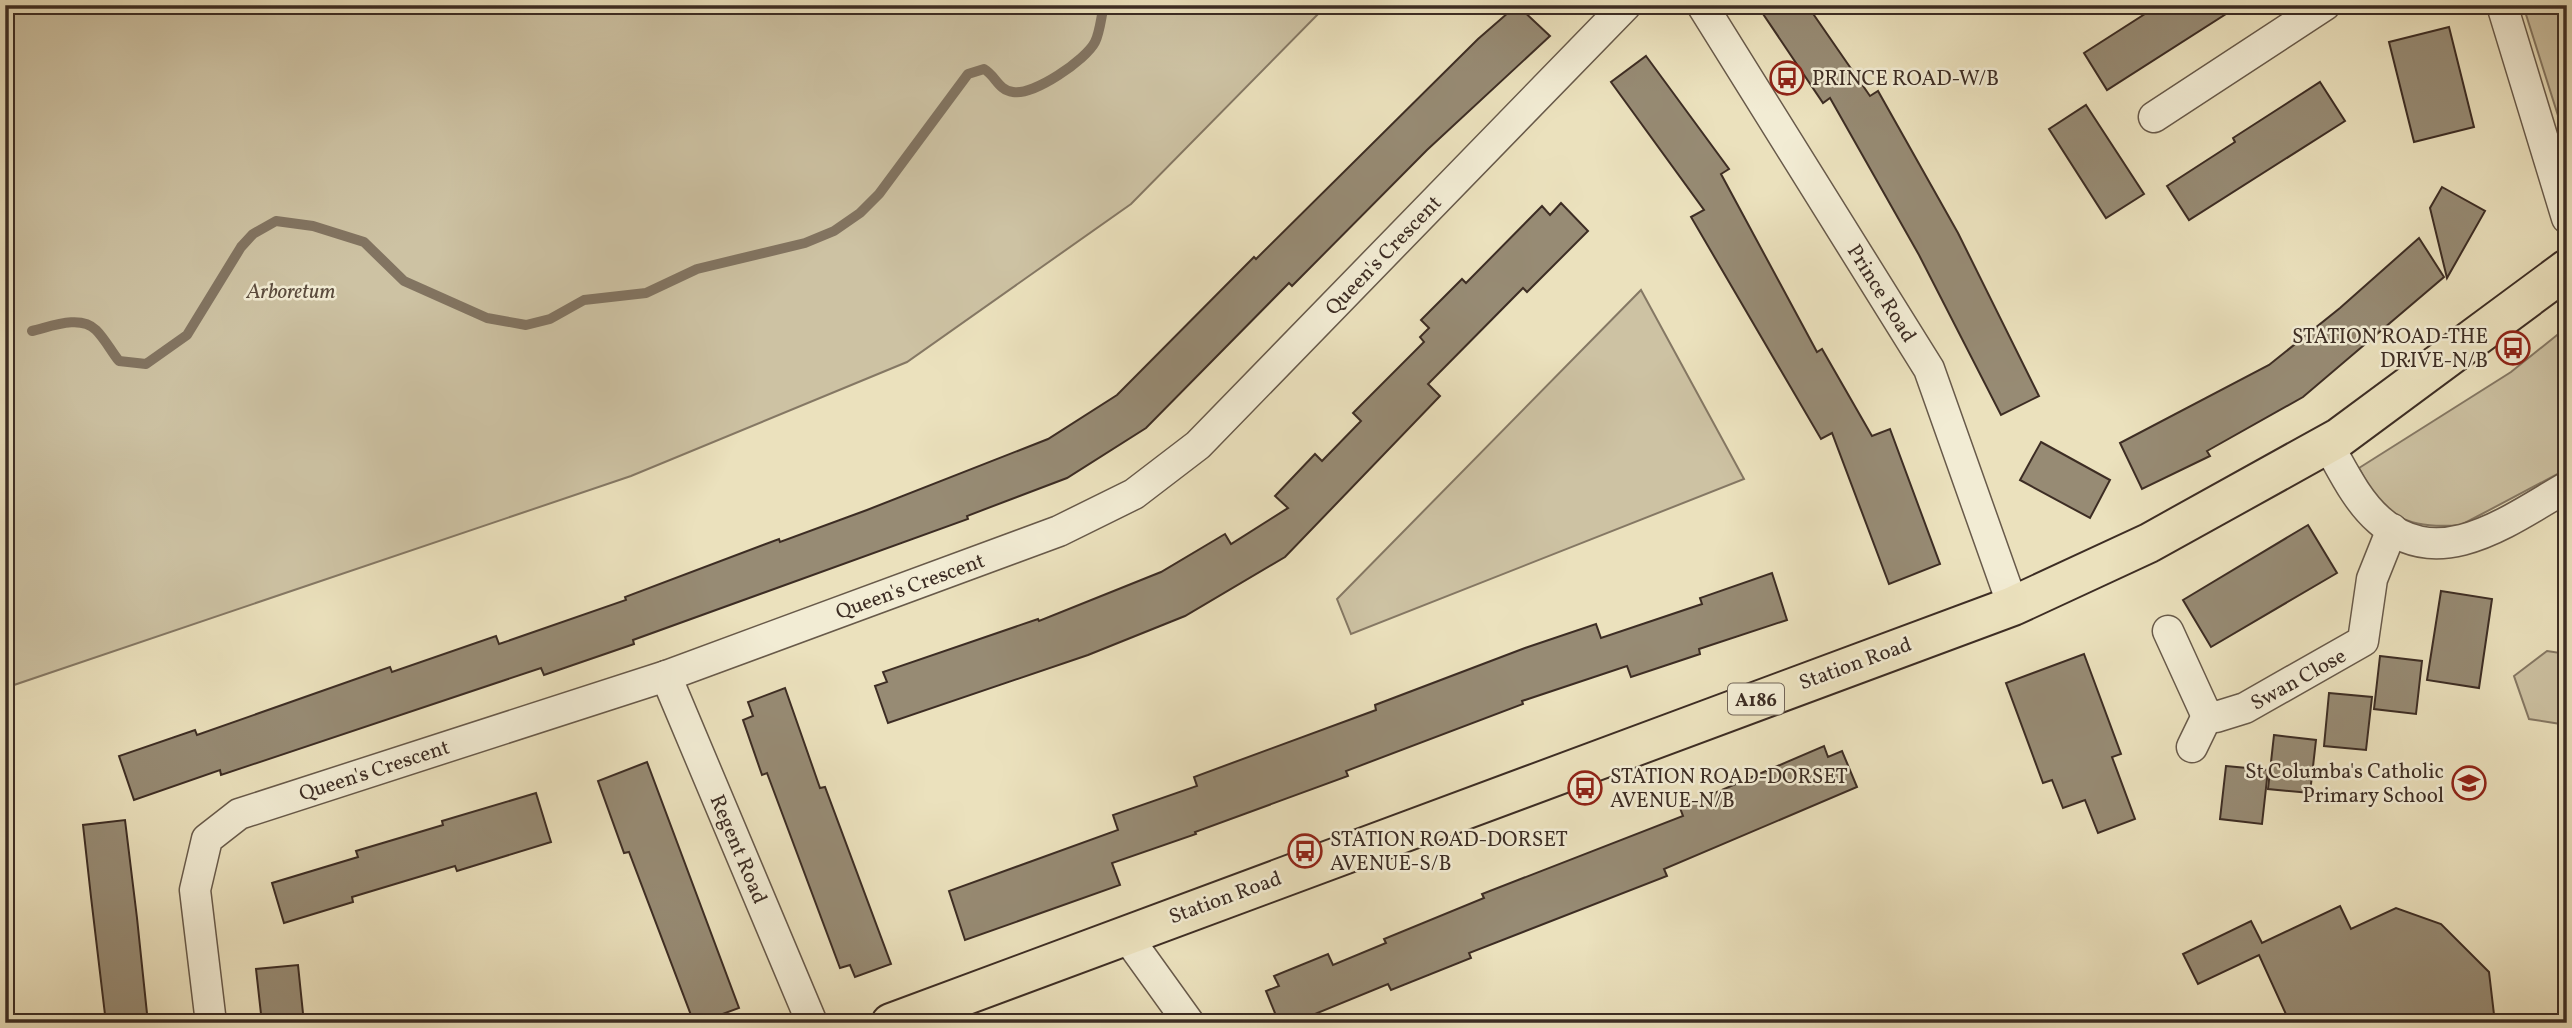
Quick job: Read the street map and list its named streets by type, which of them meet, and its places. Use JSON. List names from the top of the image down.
{
  "streets": {
    "main road": ["Station Road", "A186"],
    "street": [
      "Queen's Crescent",
      "Prince Road",
      "Swan Close",
      "Regent Road"
    ]
  },
  "crossings": [
    ["Queen's Crescent", "Regent Road"],
    ["Prince Road", "Station Road"]
  ],
  "parks": ["Arboretum"],
  "places": {
    "bus stop": [
      "PRINCE ROAD-W/B",
      "STATION ROAD-THE DRIVE-N/B",
      "STATION ROAD-DORSET AVENUE-N/B",
      "STATION ROAD-DORSET AVENUE-S/B"
    ],
    "school or university": ["St Columba's Catholic Primary School"]
  }
}
